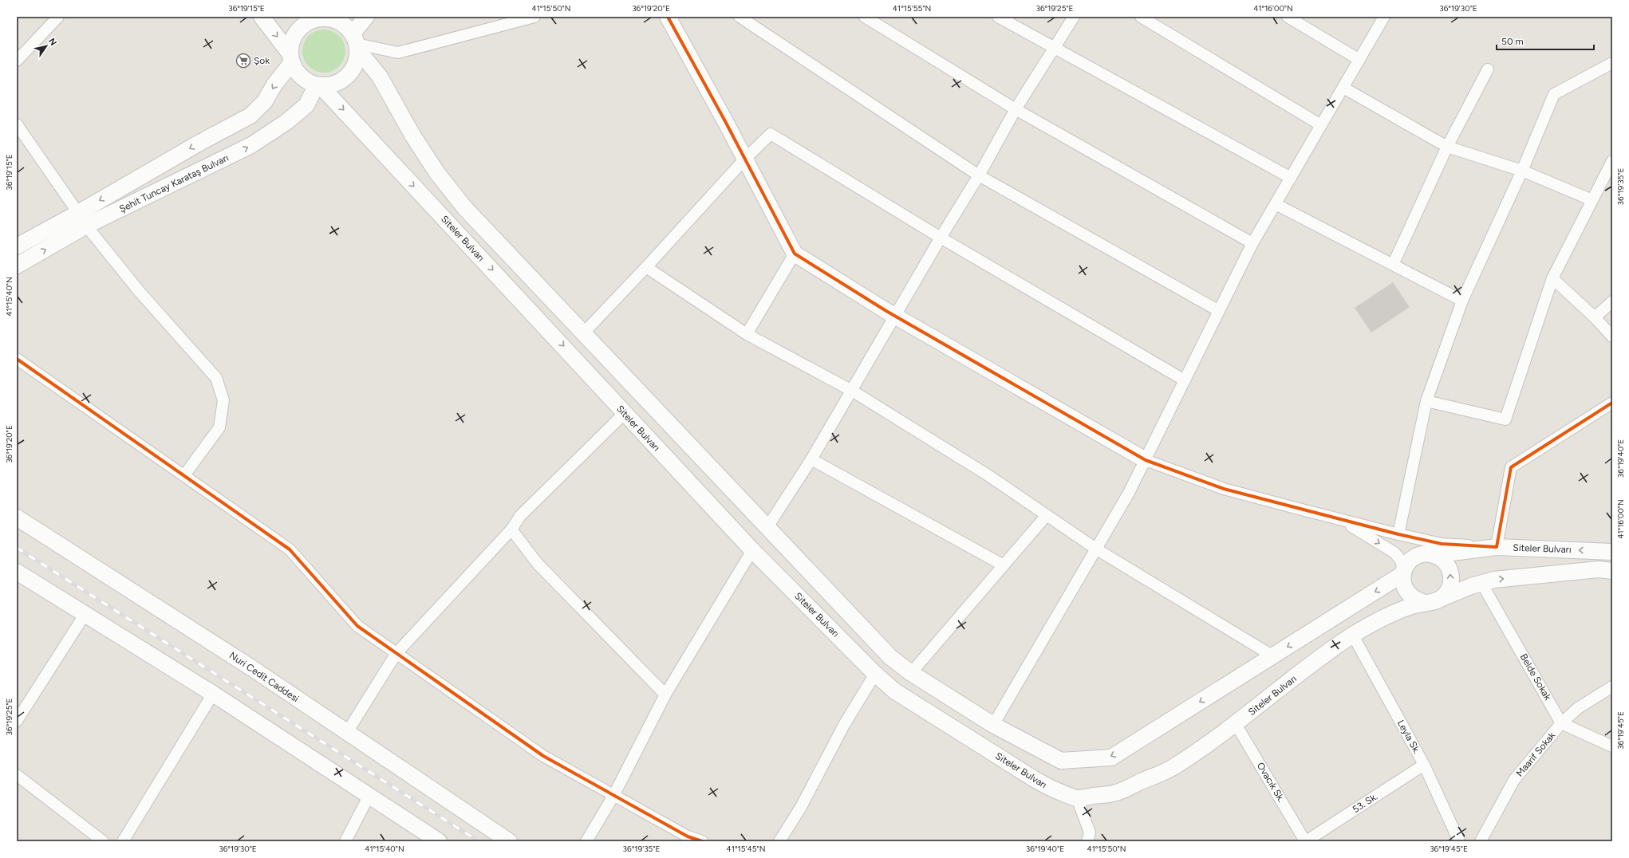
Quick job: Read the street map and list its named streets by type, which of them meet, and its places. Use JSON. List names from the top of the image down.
{
  "streets": {
    "main road": ["Şehit Tuncay Karataş Bulvarı", "Siteler Bulvarı", "Nuri Cedit Caddesi"],
    "street": [
      "Belde Sokak",
      "Leyla Sk.",
      "Maarif Sokak",
      "Ovacık Sk.",
      "53. Sk."
    ]
  },
  "crossings": [
    ["Şehit Tuncay Karataş Bulvarı", "Siteler Bulvarı"],
    ["Siteler Bulvarı", "Leyla Sk."],
    ["Siteler Bulvarı", "Ovacık Sk."],
    ["Belde Sokak", "Maarif Sokak"],
    ["Leyla Sk.", "53. Sk."],
    ["Ovacık Sk.", "53. Sk."]
  ],
  "places": {
    "supermarket": ["Şok"]
  },
  "scale_bar": "50 m",
  "north": "top right",
  "coordinates": [
    "36°19'15\"E",
    "41°15'50\"N",
    "36°19'20\"E",
    "41°15'55\"N",
    "36°19'25\"E",
    "41°16'00\"N",
    "36°19'30\"E",
    "36°19'35\"E",
    "41°15'40\"N",
    "36°19'40\"E",
    "36°19'45\"E",
    "41°15'45\"N"
  ]
}
